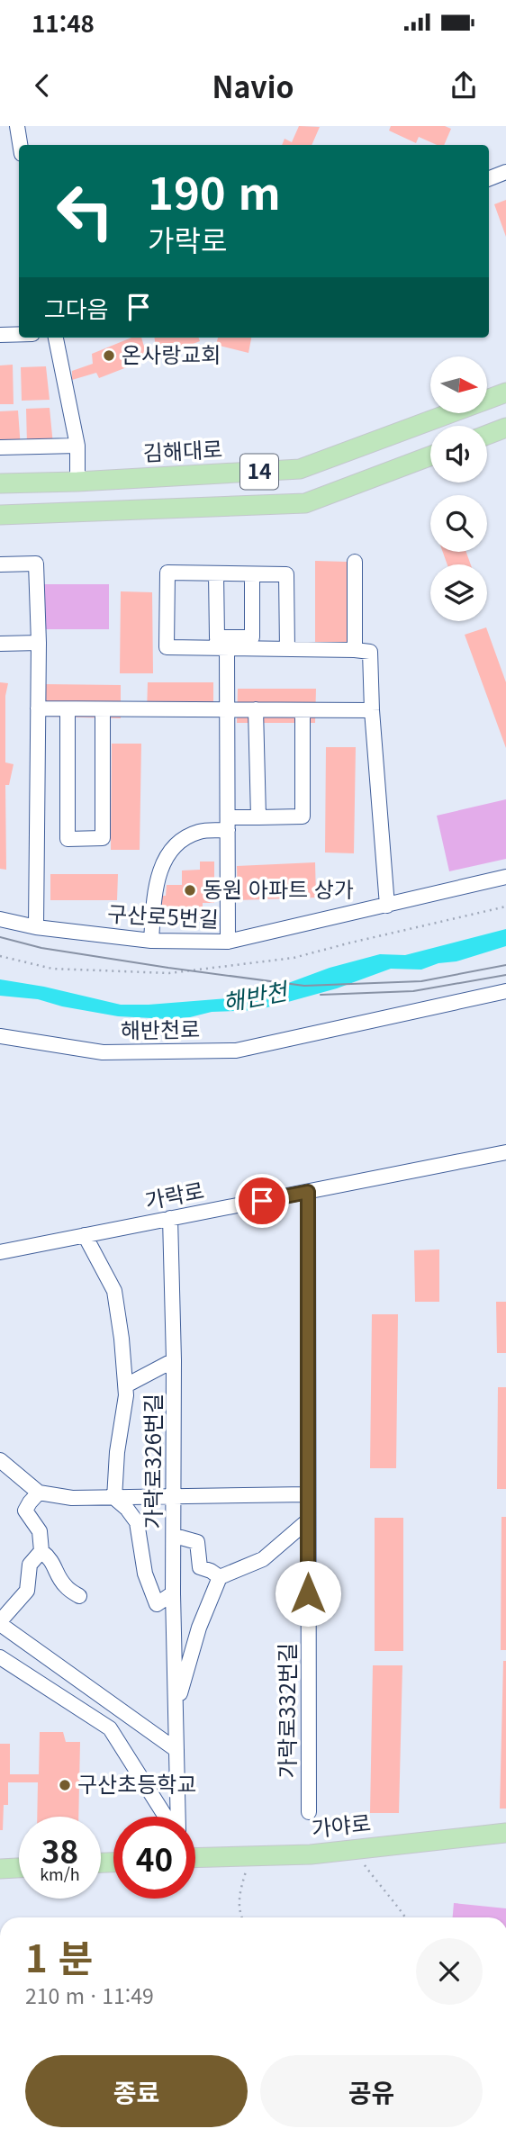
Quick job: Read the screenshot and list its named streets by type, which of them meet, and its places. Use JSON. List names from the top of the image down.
{
  "streets": {
    "main road": ["김해대로", "14", "가야로"],
    "street": [
      "구산로5번길",
      "해반천로",
      "가락로",
      "가락로326번길",
      "가락로332번길"
    ]
  },
  "crossings": [
    ["가락로", "가락로326번길"],
    ["가락로", "가락로332번길"]
  ],
  "water": ["해반천"],
  "places": ["온사랑교회", "동원 아파트 상가", "구산초등학교"],
  "north": "right",
  "page": {
    "status": "11:48",
    "header": "Navio",
    "turn": ["190 m", "가락로"],
    "then": "그다음",
    "speed": "38 km/h",
    "limit": "40",
    "heading": ["1 분", "210 m · 11:49"],
    "buttons": ["종료", "공유"]
  }
}
